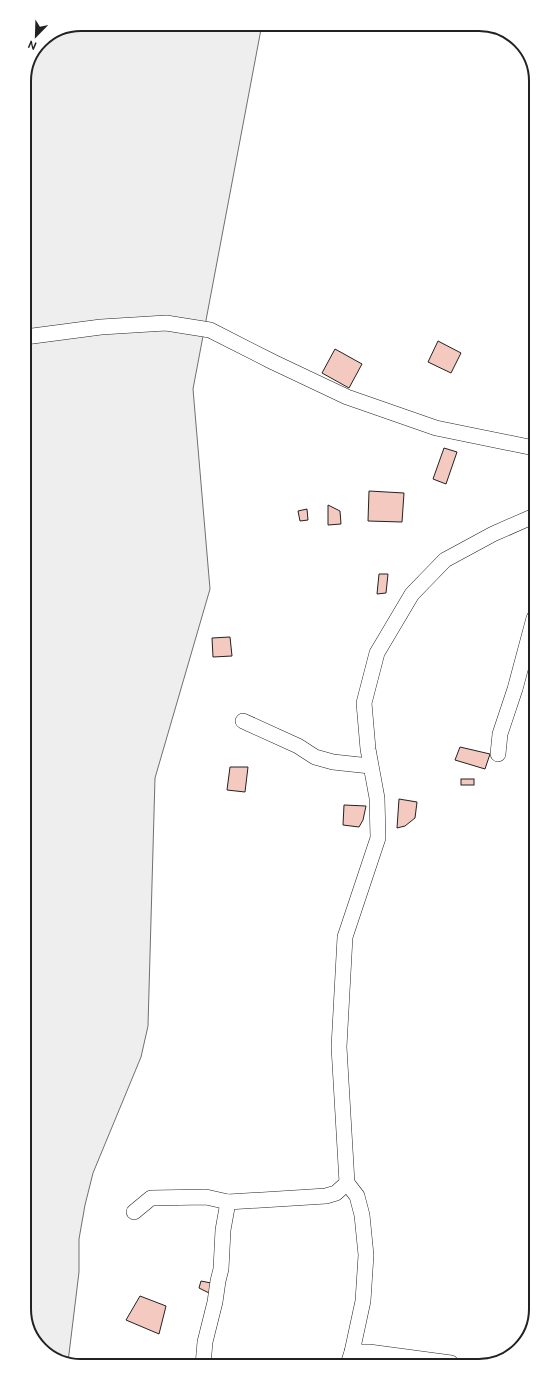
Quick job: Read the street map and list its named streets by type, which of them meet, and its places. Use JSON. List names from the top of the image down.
{
  "north": "bottom left"
}
